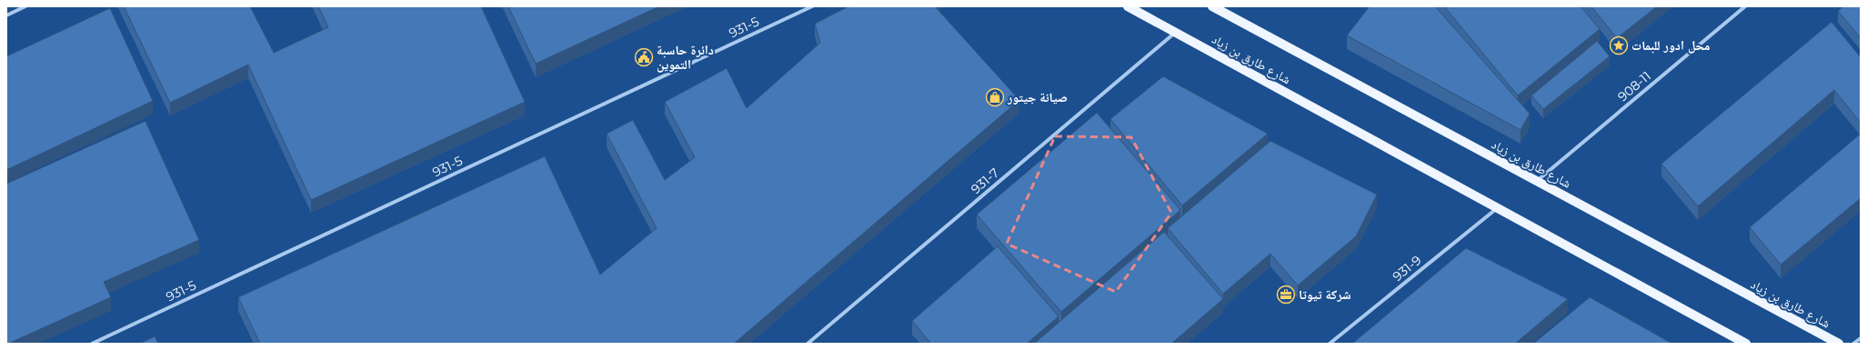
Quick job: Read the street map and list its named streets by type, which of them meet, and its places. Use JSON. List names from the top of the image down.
{
  "streets": {
    "main road": ["شارع طارق بن زياد"],
    "street": [
      "931-5",
      "908-11",
      "931-7",
      "931-9"
    ]
  },
  "crossings": [
    ["شارع طارق بن زياد", "908-11"],
    ["شارع طارق بن زياد", "931-7"],
    ["شارع طارق بن زياد", "931-9"]
  ],
  "places": {
    "place": ["محل ادور للبمات"],
    "public building": ["دائرة حاسبة التموين"],
    "shop": ["صيانة جيتور"],
    "office": ["شركة تيوتا"]
  }
}
